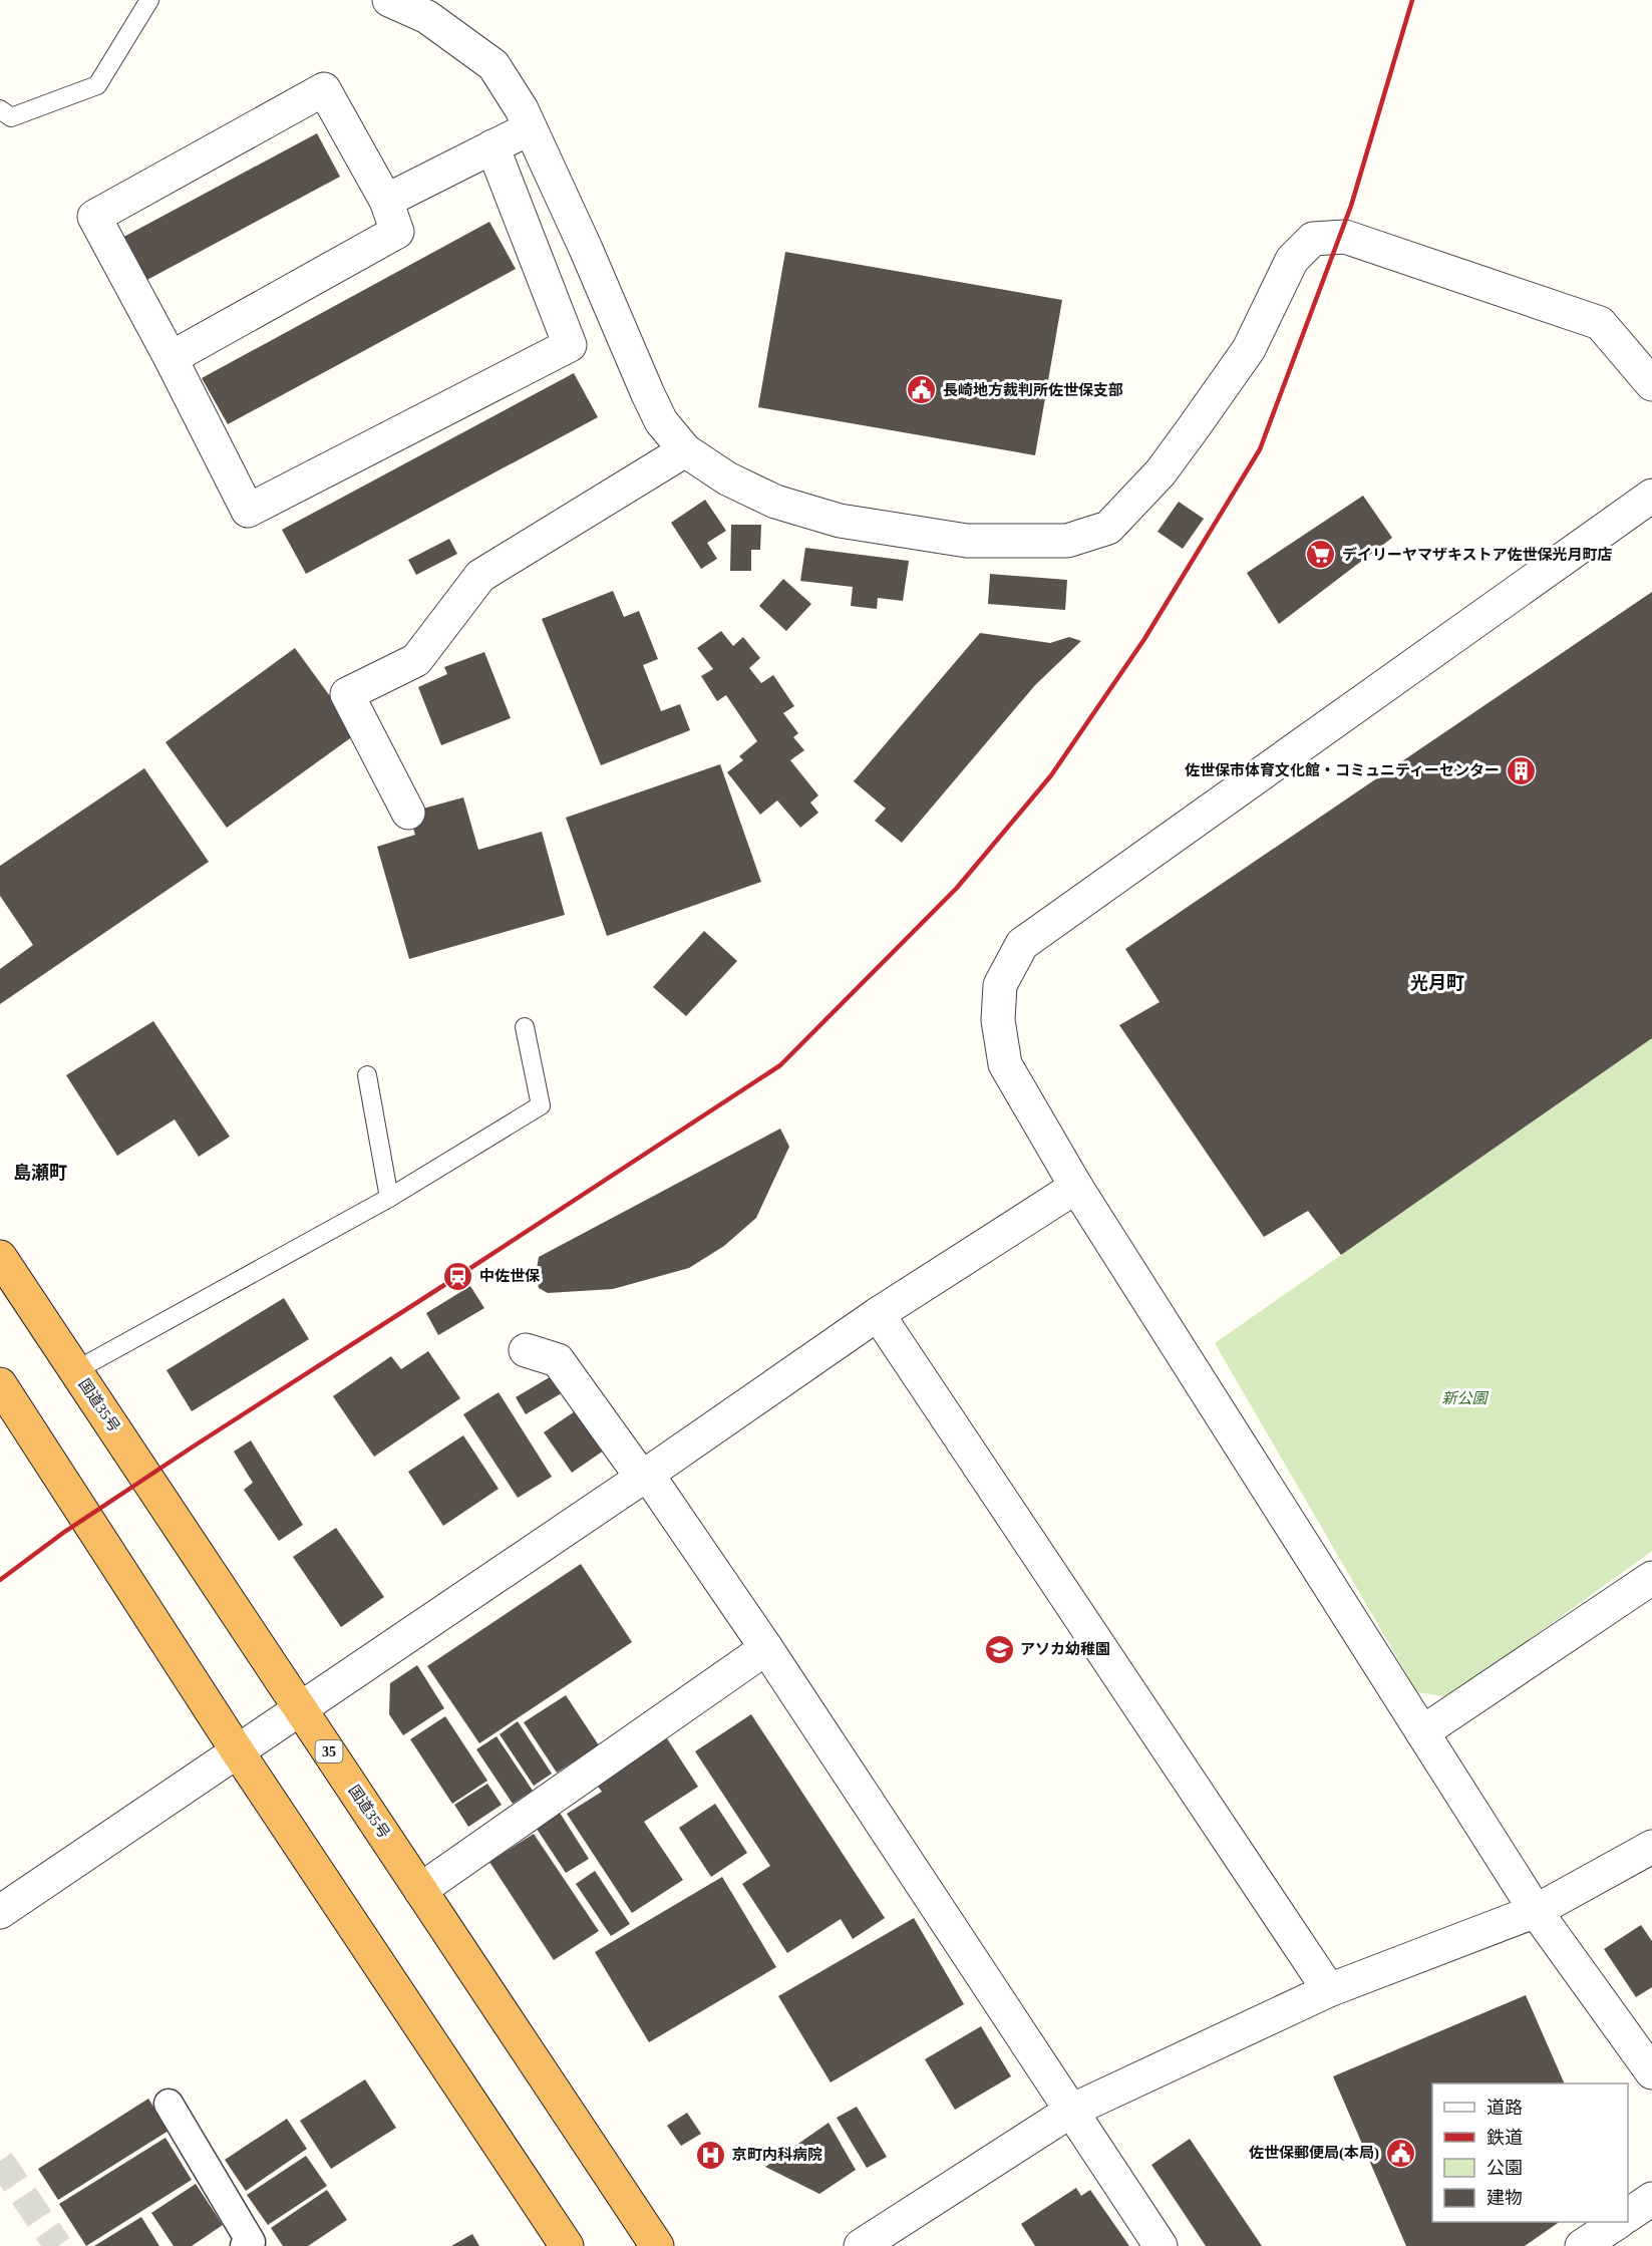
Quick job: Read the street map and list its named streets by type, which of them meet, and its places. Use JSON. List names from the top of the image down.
{
  "streets": {
    "highway": ["国道35号", "35"]
  },
  "districts": ["光月町", "島瀬町"],
  "parks": ["新公園"],
  "places": {
    "public building": ["長崎地方裁判所佐世保支部", "佐世保郵便局(本局)"],
    "supermarket": ["デイリーヤマザキストア佐世保光月町店"],
    "building": ["佐世保市体育文化館・コミュニティーセンター"],
    "station": ["中佐世保"],
    "school or university": ["アソカ幼稚園"],
    "hospital": ["京町内科病院"]
  },
  "legend": [
    "道路",
    "鉄道",
    "公園",
    "建物"
  ]
}
